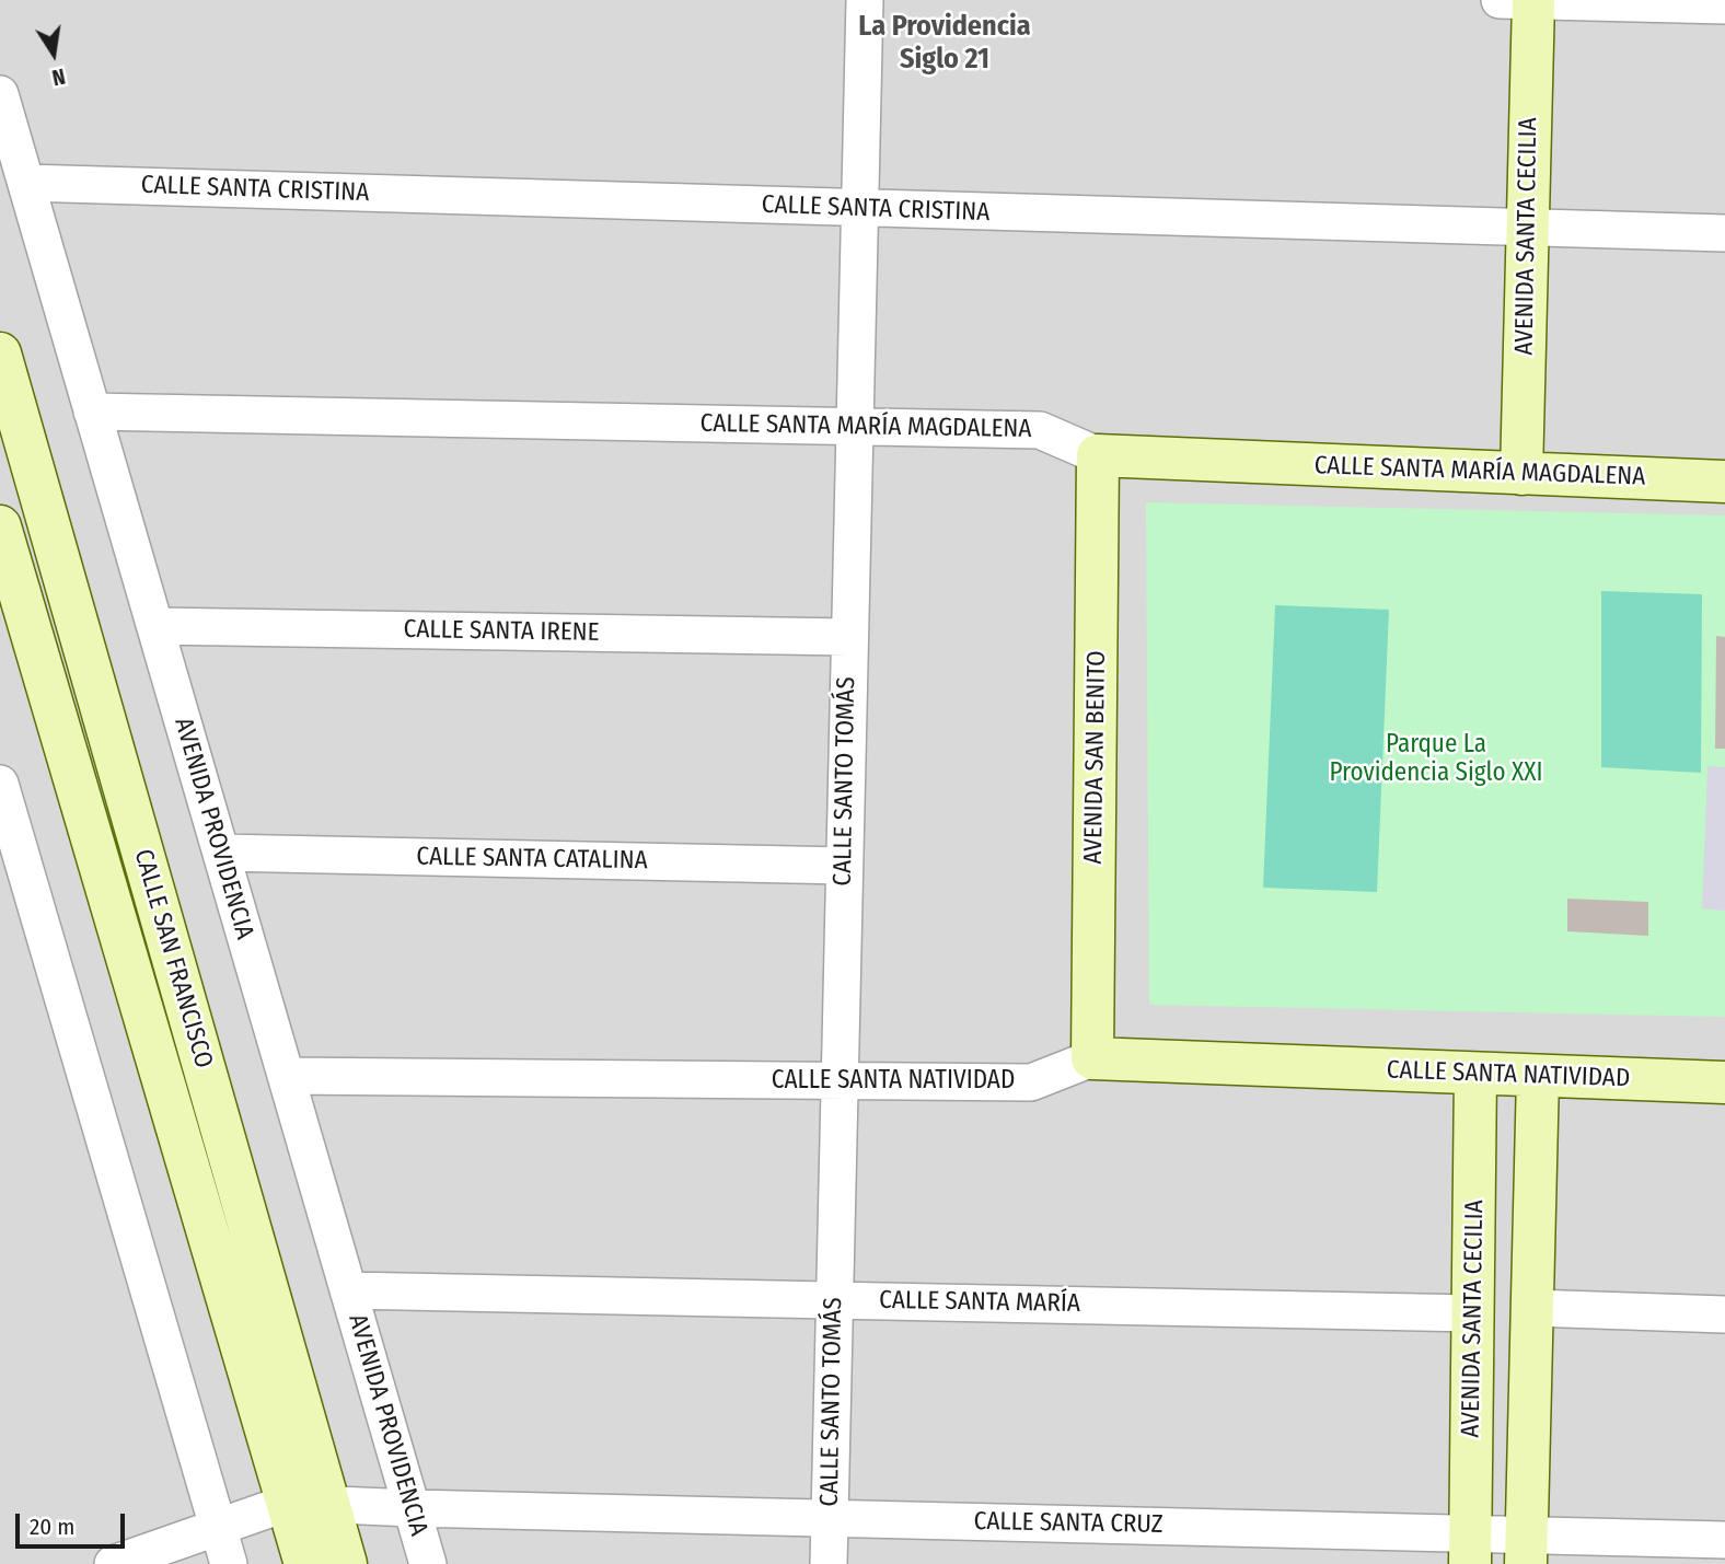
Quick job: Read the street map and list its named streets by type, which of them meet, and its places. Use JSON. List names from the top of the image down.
{
  "streets": {
    "street": [
      "CALLE SANTA CRISTINA",
      "AVENIDA SANTA CECILIA",
      "CALLE SANTA MARÍA MAGDALENA",
      "CALLE SANTA IRENE",
      "AVENIDA SAN BENITO",
      "CALLE SANTO TOMÁS",
      "AVENIDA PROVIDENCIA",
      "CALLE SANTA CATALINA",
      "CALLE SAN FRANCISCO",
      "CALLE SANTA NATIVIDAD",
      "CALLE SANTA MARÍA",
      "CALLE SANTA CRUZ"
    ]
  },
  "crossings": [
    ["CALLE SANTA CRISTINA", "AVENIDA SANTA CECILIA"],
    ["CALLE SANTA CRISTINA", "CALLE SANTO TOMÁS"],
    ["CALLE SANTA CRISTINA", "AVENIDA PROVIDENCIA"],
    ["AVENIDA SANTA CECILIA", "CALLE SANTA MARÍA MAGDALENA"],
    ["AVENIDA SANTA CECILIA", "CALLE SANTA NATIVIDAD"],
    ["AVENIDA SANTA CECILIA", "CALLE SANTA MARÍA"],
    ["AVENIDA SANTA CECILIA", "CALLE SANTA CRUZ"],
    ["CALLE SANTA MARÍA MAGDALENA", "AVENIDA SAN BENITO"],
    ["CALLE SANTA MARÍA MAGDALENA", "CALLE SANTO TOMÁS"],
    ["CALLE SANTA MARÍA MAGDALENA", "AVENIDA PROVIDENCIA"],
    ["CALLE SANTA IRENE", "CALLE SANTO TOMÁS"],
    ["CALLE SANTA IRENE", "AVENIDA PROVIDENCIA"],
    ["AVENIDA SAN BENITO", "CALLE SANTA NATIVIDAD"],
    ["CALLE SANTO TOMÁS", "CALLE SANTA CATALINA"],
    ["CALLE SANTO TOMÁS", "CALLE SANTA NATIVIDAD"],
    ["CALLE SANTO TOMÁS", "CALLE SANTA MARÍA"],
    ["CALLE SANTO TOMÁS", "CALLE SANTA CRUZ"],
    ["AVENIDA PROVIDENCIA", "CALLE SANTA CATALINA"],
    ["AVENIDA PROVIDENCIA", "CALLE SANTA NATIVIDAD"],
    ["AVENIDA PROVIDENCIA", "CALLE SANTA MARÍA"],
    ["AVENIDA PROVIDENCIA", "CALLE SANTA CRUZ"],
    ["CALLE SAN FRANCISCO", "CALLE SANTA CRUZ"]
  ],
  "districts": ["La Providencia Siglo 21"],
  "parks": ["Parque La Providencia Siglo XXI"],
  "scale_bar": "20 m",
  "north": "bottom"
}
